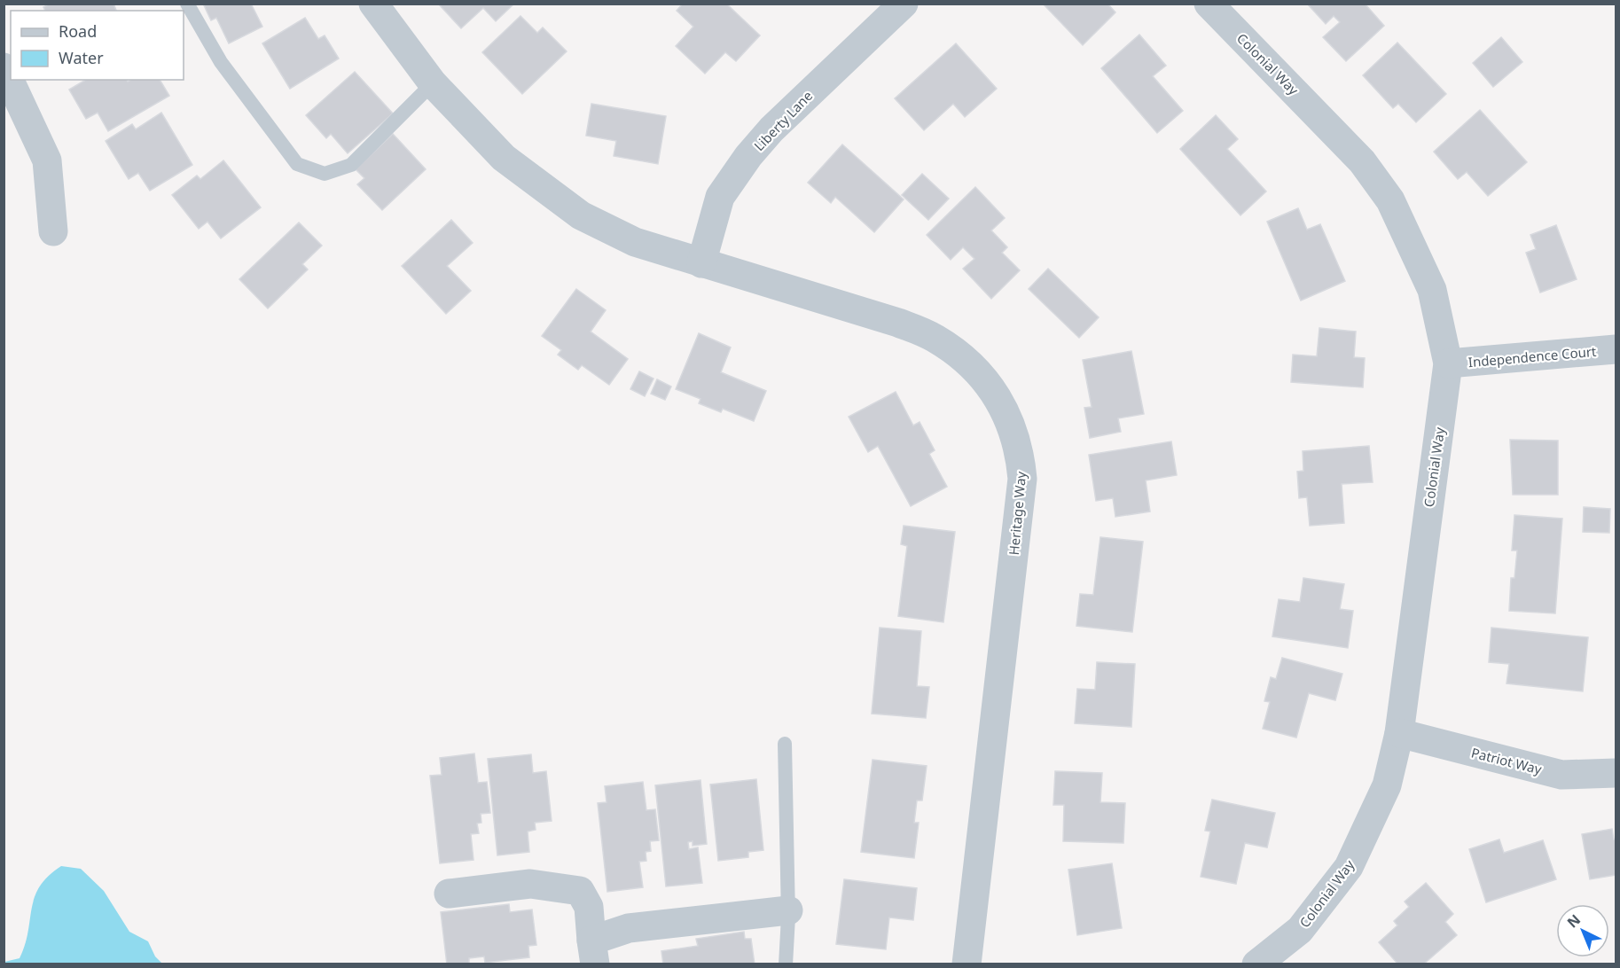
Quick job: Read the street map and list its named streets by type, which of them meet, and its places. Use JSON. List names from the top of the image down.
{
  "streets": {
    "street": [
      "Colonial Way",
      "Liberty Lane",
      "Independence Court",
      "Heritage Way",
      "Patriot Way"
    ]
  },
  "crossings": [
    ["Colonial Way", "Independence Court"],
    ["Colonial Way", "Patriot Way"],
    ["Liberty Lane", "Heritage Way"]
  ],
  "legend": ["Road", "Water"],
  "north": "top left"
}
